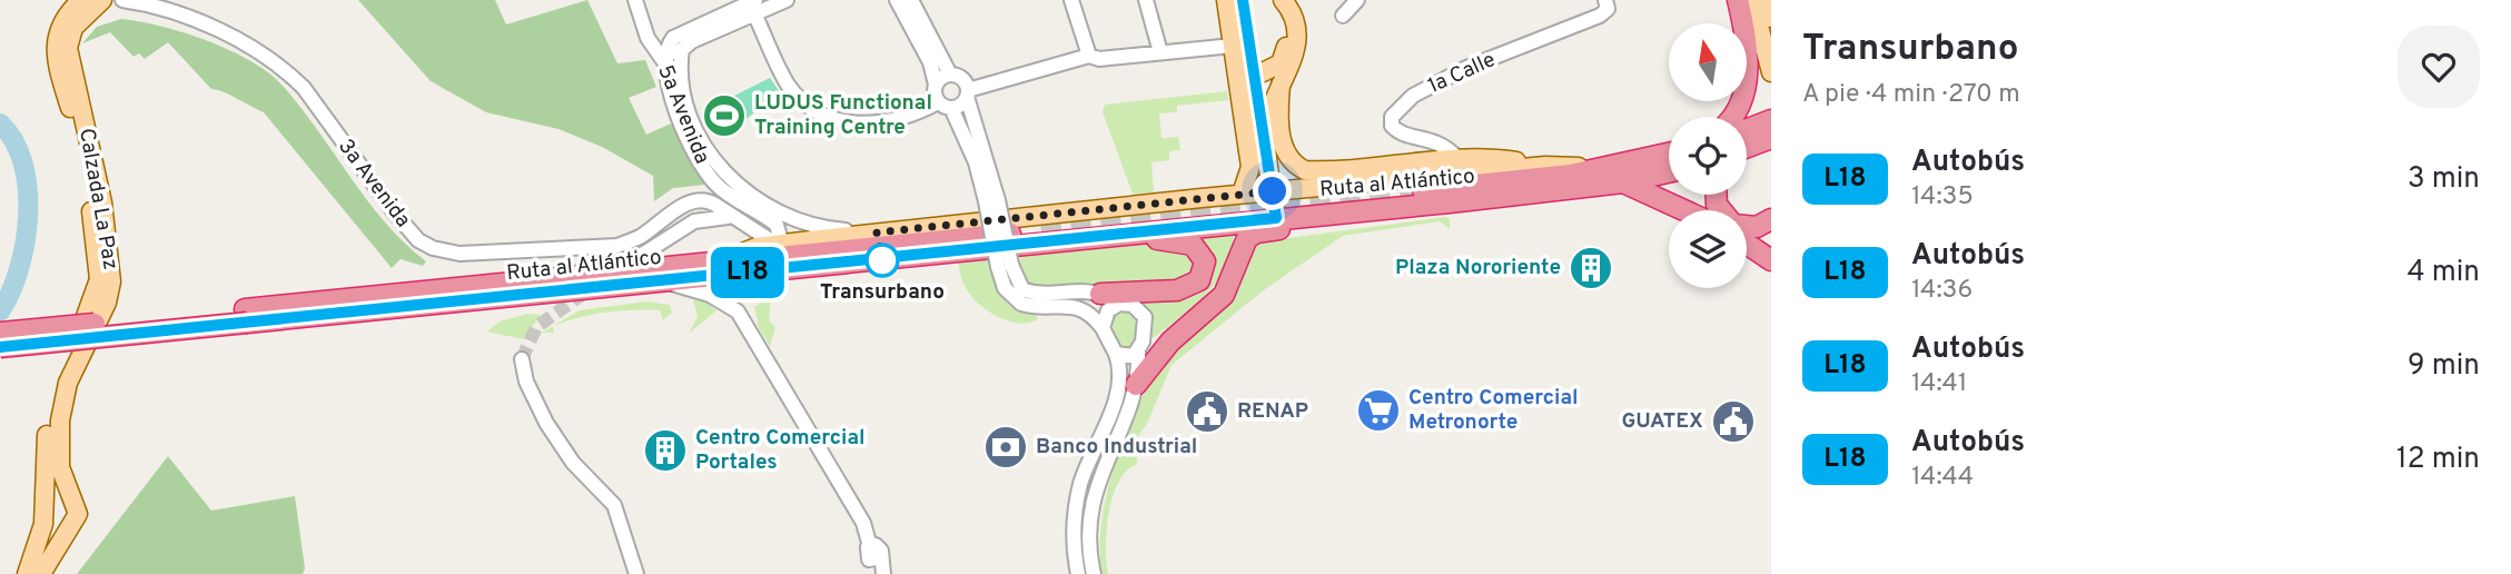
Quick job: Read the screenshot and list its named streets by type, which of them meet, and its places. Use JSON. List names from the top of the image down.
{
  "streets": {
    "highway": ["Ruta al Atlántico"],
    "main road": ["Calzada La Paz"],
    "street": ["1a Calle", "5a Avenida", "3a Avenida"]
  },
  "crossings": [
    ["5a Avenida", "3a Avenida"],
    ["5a Avenida", "Ruta al Atlántico"],
    ["3a Avenida", "Ruta al Atlántico"]
  ],
  "places": {
    "sports": ["LUDUS Functional Training Centre"],
    "other": ["Transurbano"],
    "building": ["Plaza Nororiente", "Centro Comercial Portales"],
    "supermarket": ["Centro Comercial Metronorte"],
    "public building": ["RENAP", "GUATEX"],
    "bank": ["Banco Industrial"]
  },
  "lines": ["bus line L18"],
  "north": "top",
  "page": {
    "on_map": "L18",
    "heading": ["Transurbano", "A pie · 4 min · 270 m"],
    "list": [
      {
        "mark": "L18",
        "name": "Autobús",
        "note": "14:35",
        "value": "3 min"
      },
      {
        "mark": "L18",
        "name": "Autobús",
        "note": "14:36",
        "value": "4 min"
      },
      {
        "mark": "L18",
        "name": "Autobús",
        "note": "14:41",
        "value": "9 min"
      },
      {
        "mark": "L18",
        "name": "Autobús",
        "note": "14:44",
        "value": "12 min"
      }
    ]
  }
}
